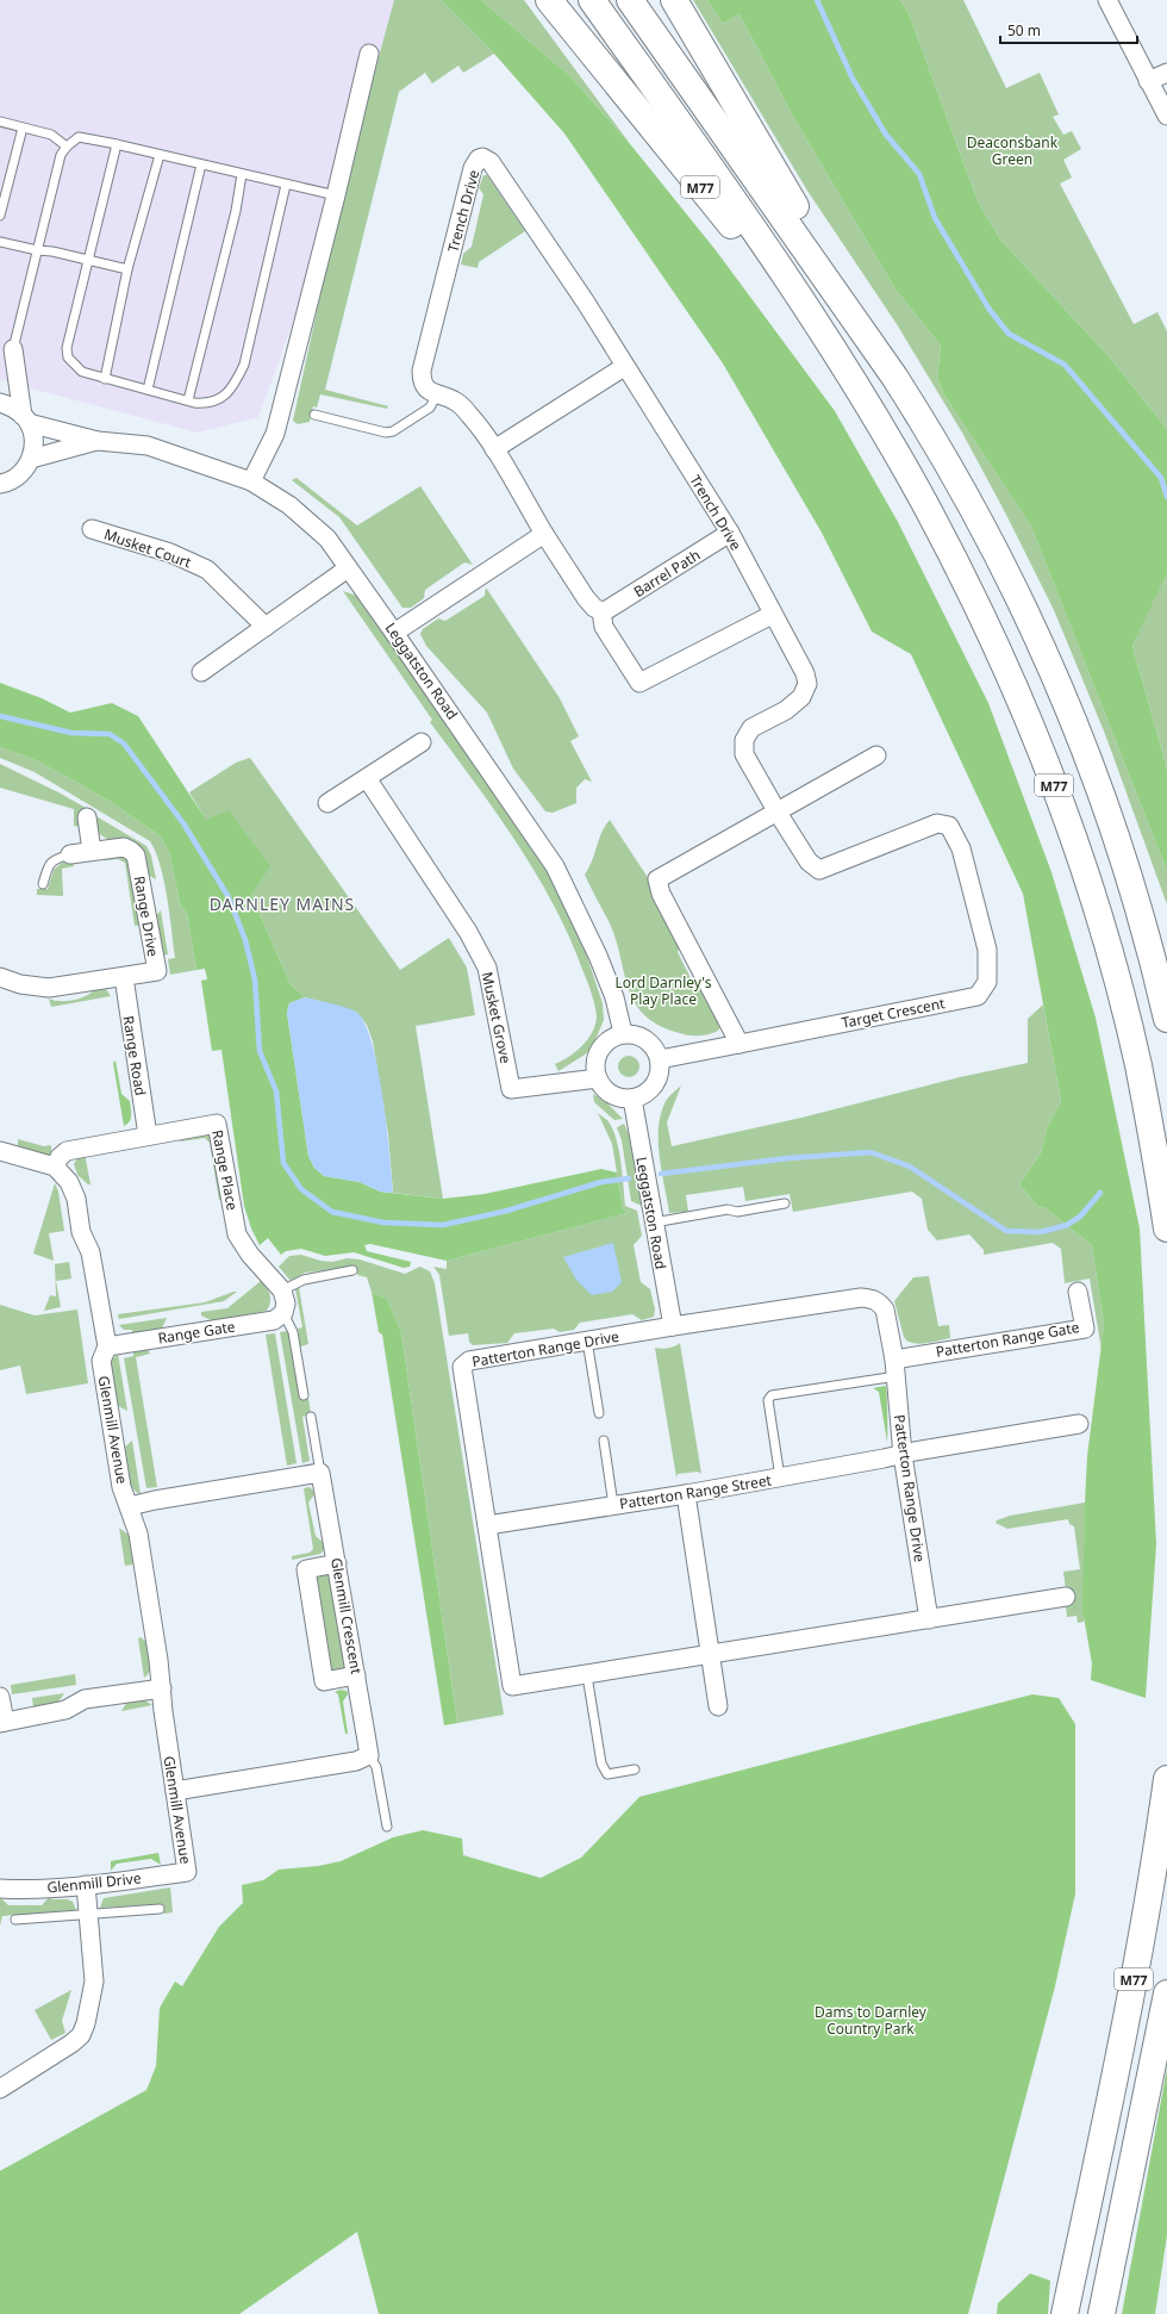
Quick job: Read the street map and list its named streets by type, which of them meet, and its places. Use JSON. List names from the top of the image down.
{
  "streets": {
    "highway": ["M77"],
    "street": [
      "Trench Drive",
      "Musket Court",
      "Barrel Path",
      "Leggatston Road",
      "Range Drive",
      "Target Crescent",
      "Musket Grove",
      "Range Road",
      "Range Place",
      "Range Gate",
      "Patterton Range Gate",
      "Patterton Range Drive",
      "Glenmill Avenue",
      "Patterton Range Street",
      "Glenmill Crescent",
      "Glenmill Drive"
    ]
  },
  "crossings": [
    ["Trench Drive", "Barrel Path"],
    ["Trench Drive", "Target Crescent"],
    ["Leggatston Road", "Musket Grove"],
    ["Leggatston Road", "Patterton Range Drive"],
    ["Range Drive", "Range Road"],
    ["Range Road", "Range Place"],
    ["Range Place", "Glenmill Avenue"],
    ["Range Gate", "Glenmill Avenue"],
    ["Patterton Range Gate", "Patterton Range Drive"],
    ["Patterton Range Drive", "Patterton Range Street"],
    ["Glenmill Avenue", "Glenmill Drive"]
  ],
  "districts": ["DARNLEY MAINS"],
  "parks": ["Deaconsbank Green", "Lord Darnley's Play Place", "Dams to Darnley Country Park"],
  "scale_bar": "50 m"
}
